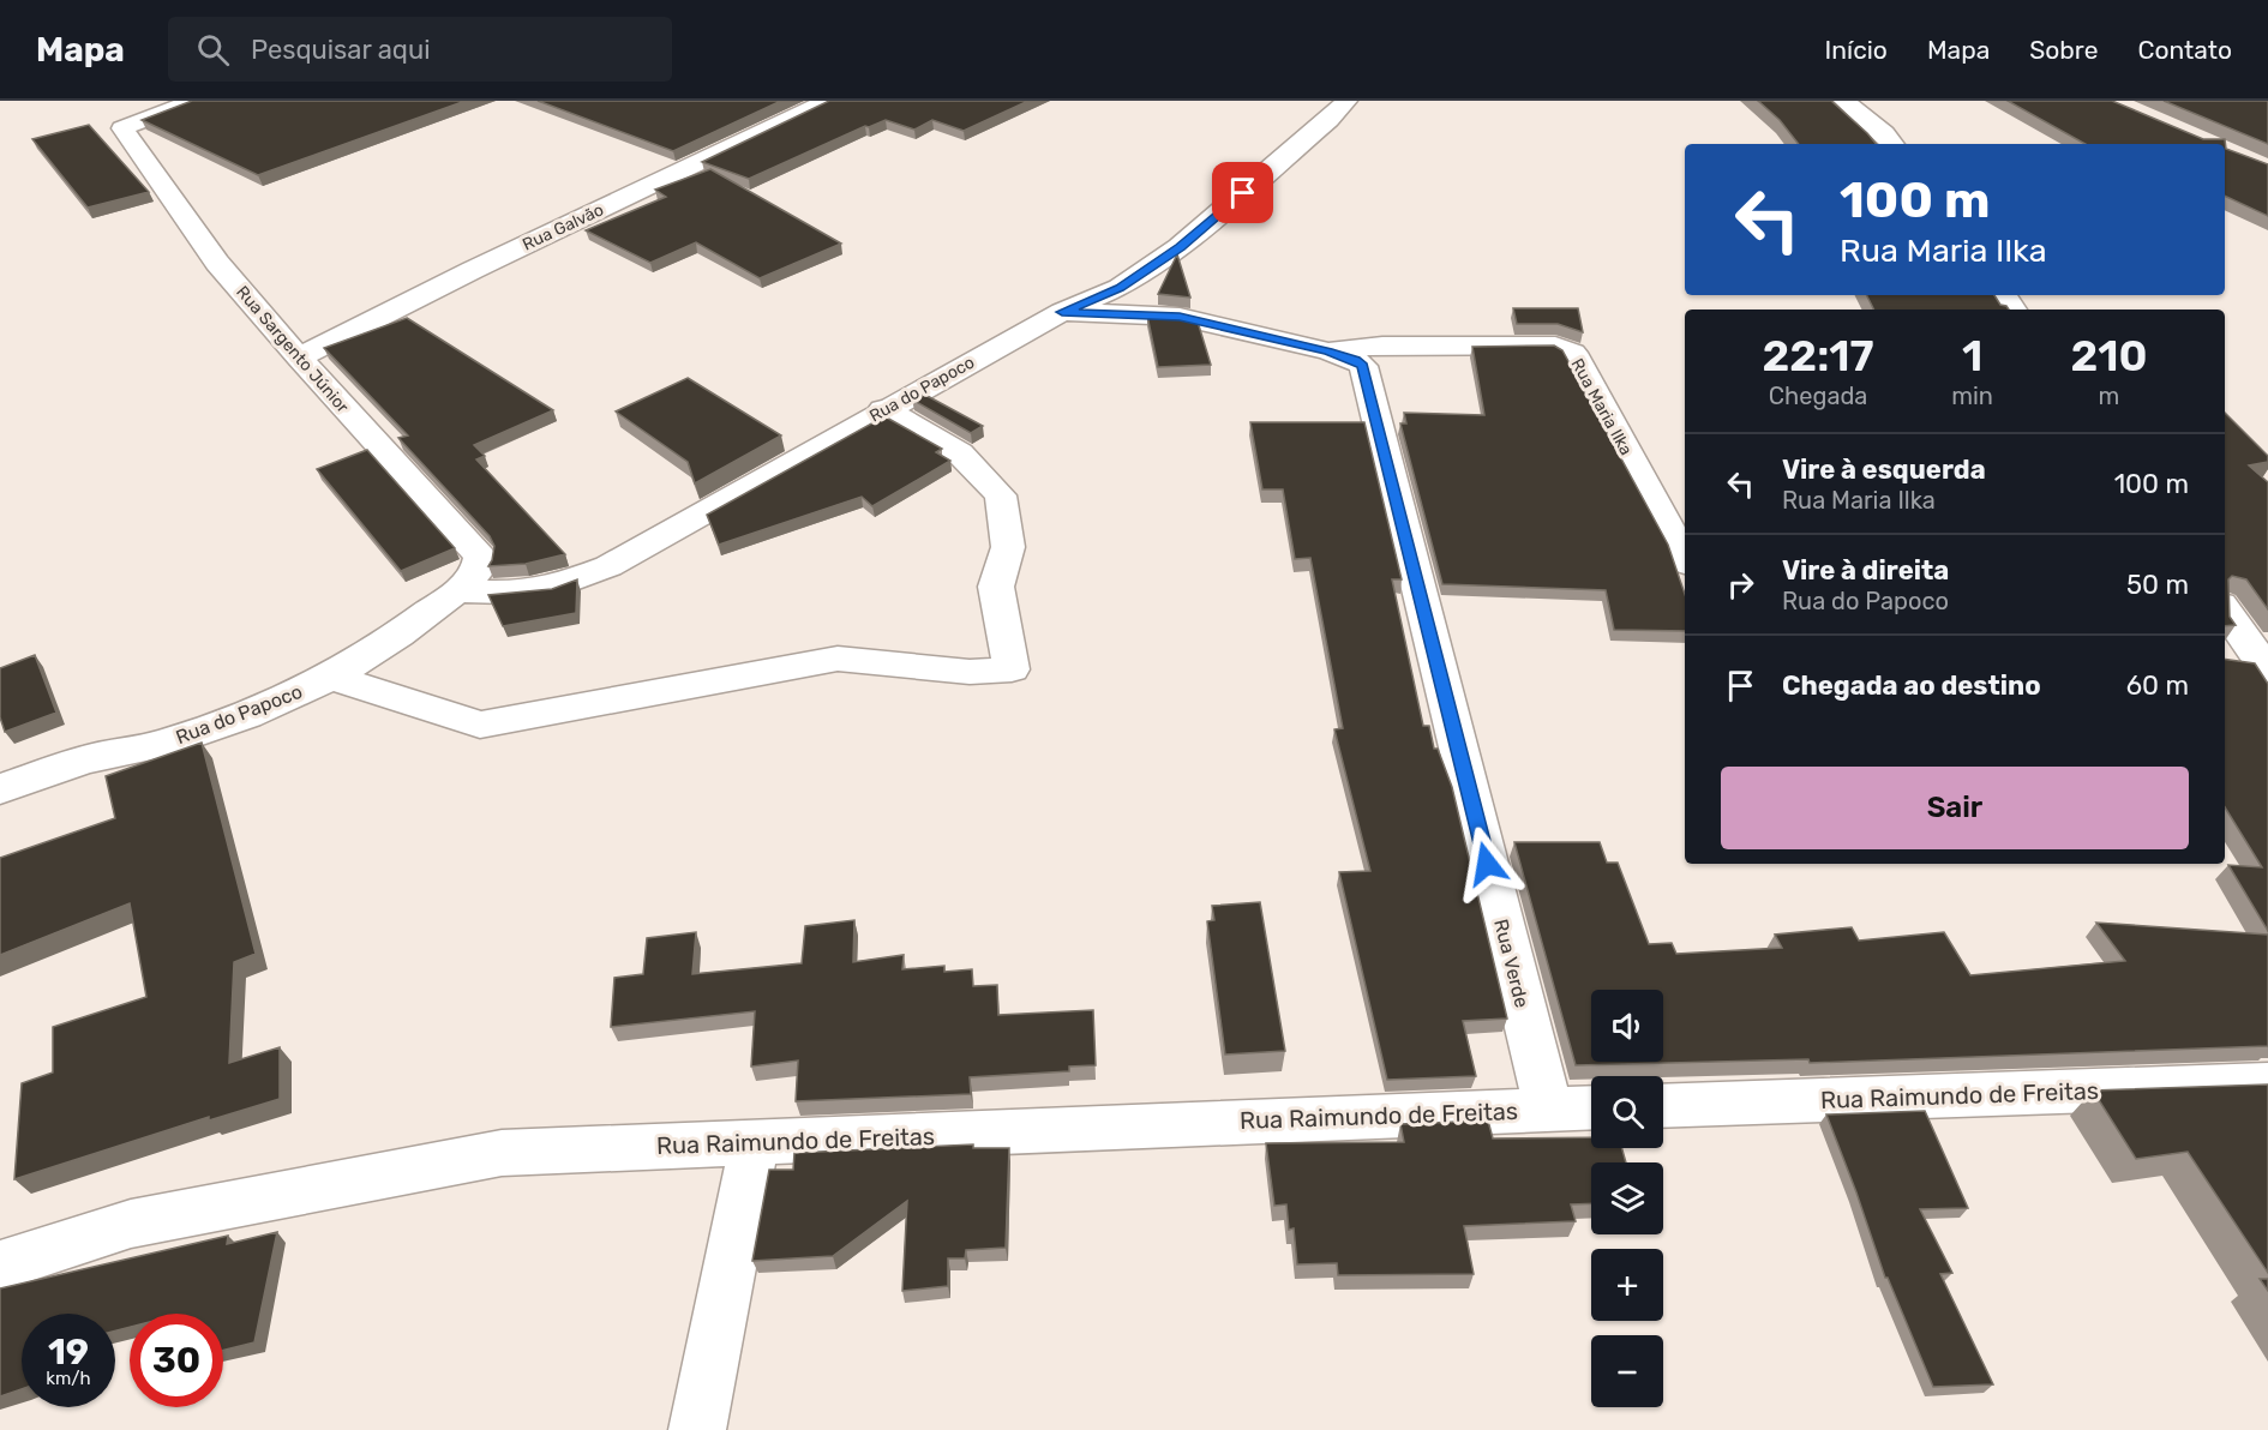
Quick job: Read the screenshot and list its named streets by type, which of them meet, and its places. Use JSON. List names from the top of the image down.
{
  "streets": {
    "street": [
      "Rua Galvão",
      "Rua Sargento Júnior",
      "Rua do Papoco",
      "Rua Maria Ilka",
      "Rua Verde",
      "Rua Raimundo de Freitas"
    ]
  },
  "crossings": [
    ["Rua Galvão", "Rua Sargento Júnior"],
    ["Rua Sargento Júnior", "Rua do Papoco"],
    ["Rua do Papoco", "Rua Maria Ilka"],
    ["Rua Maria Ilka", "Rua Verde"],
    ["Rua Verde", "Rua Raimundo de Freitas"]
  ],
  "page": {
    "header": "Mapa",
    "search": "Pesquisar aqui",
    "nav": [
      "Início",
      "Mapa",
      "Sobre",
      "Contato"
    ],
    "turn": ["100 m", "Rua Maria Ilka"],
    "eta": [
      "22:17",
      "Chegada",
      "1",
      "min",
      "210",
      "m"
    ],
    "list": [
      {
        "name": "Vire à esquerda",
        "note": "Rua Maria Ilka",
        "value": "100 m"
      },
      {
        "name": "Vire à direita",
        "note": "Rua do Papoco",
        "value": "50 m"
      },
      {
        "name": "Chegada ao destino",
        "value": "60 m"
      }
    ],
    "buttons": "Sair",
    "map_buttons": ["+", "−"],
    "speed": "19 km/h",
    "limit": "30"
  }
}
